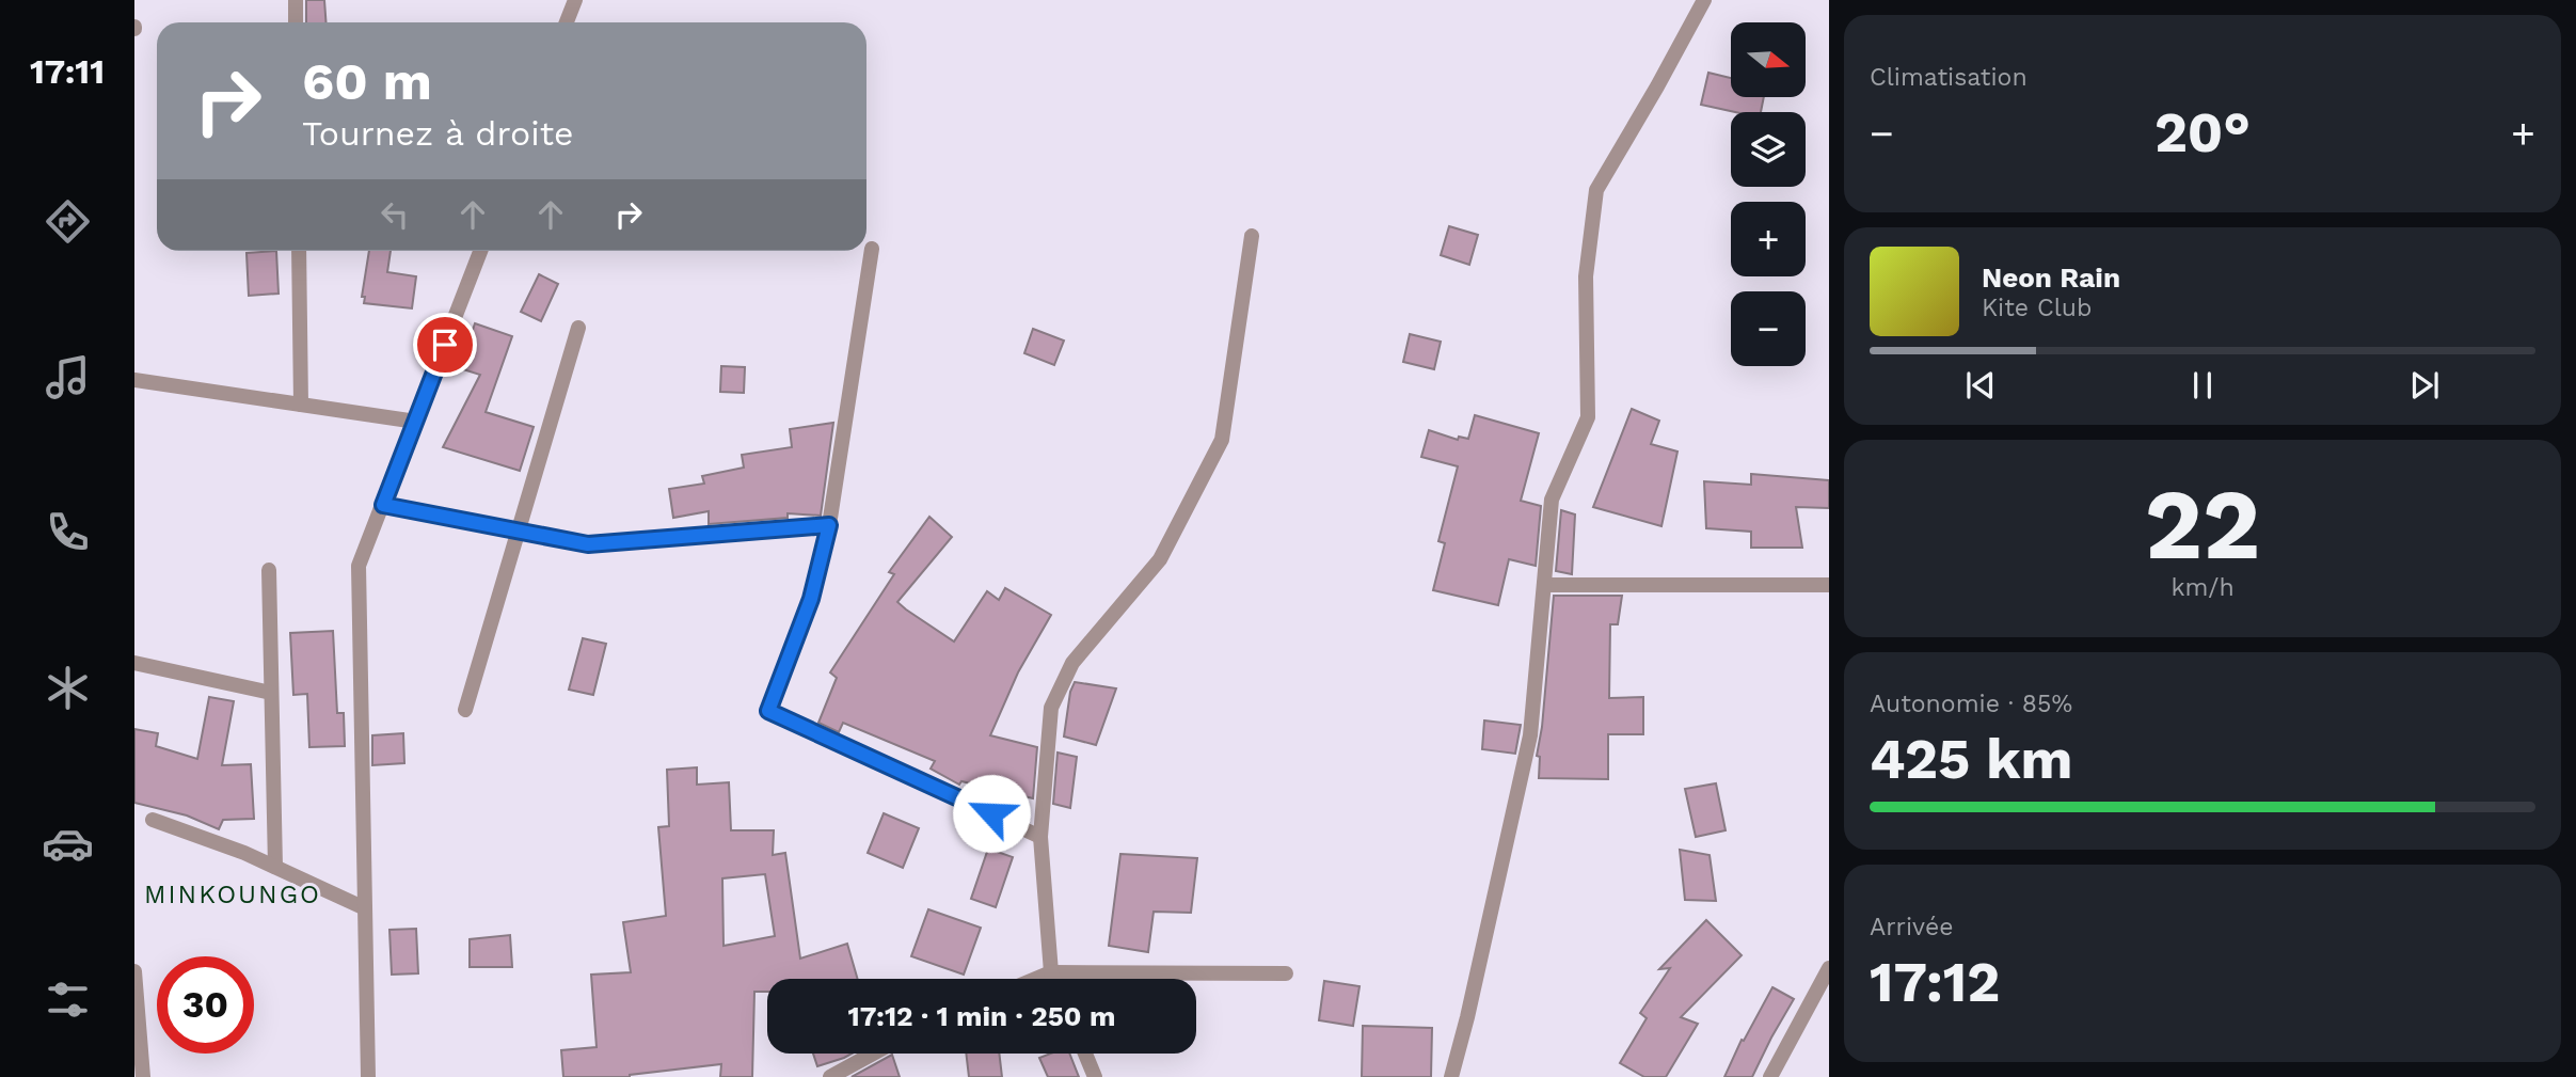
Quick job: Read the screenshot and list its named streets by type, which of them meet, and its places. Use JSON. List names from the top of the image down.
{
  "districts": ["MINKOUNGO"],
  "north": "right",
  "page": {
    "tabs": "17:11",
    "tile": [
      "Climatisation",
      ["22", "km/h"],
      ["Autonomie · 85%", "425 km"],
      ["Arrivée", "17:12"]
    ],
    "map_buttons": ["+", "−"],
    "turn": ["60 m", "Tournez à droite"],
    "heat": ["−", "20°", "+"],
    "song": ["Neon Rain", "Kite Club"],
    "limit": "30",
    "trip": "17:12 · 1 min · 250 m"
  }
}
